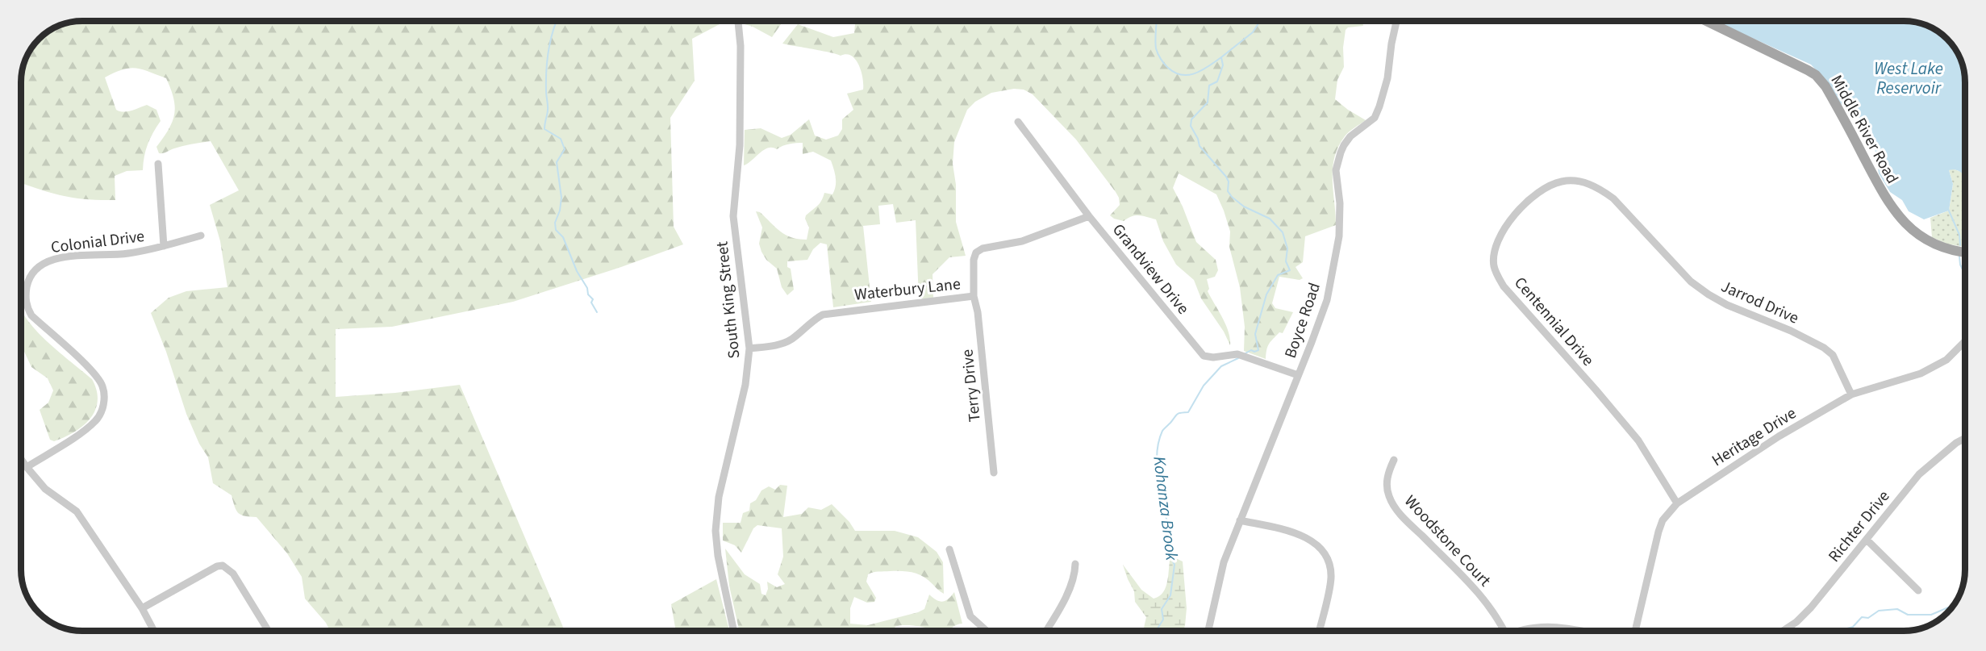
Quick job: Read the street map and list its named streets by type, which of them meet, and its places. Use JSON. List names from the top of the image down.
{
  "streets": {
    "main road": ["Middle River Road"],
    "street": [
      "Colonial Drive",
      "Grandview Drive",
      "Waterbury Lane",
      "South King Street",
      "Jarrod Drive",
      "Boyce Road",
      "Centennial Drive",
      "Terry Drive",
      "Heritage Drive",
      "Richter Drive",
      "Woodstone Court"
    ]
  },
  "crossings": [
    ["Grandview Drive", "Waterbury Lane"],
    ["Grandview Drive", "Boyce Road"],
    ["Waterbury Lane", "South King Street"],
    ["Waterbury Lane", "Terry Drive"],
    ["Jarrod Drive", "Centennial Drive"],
    ["Jarrod Drive", "Heritage Drive"],
    ["Centennial Drive", "Heritage Drive"]
  ],
  "water": ["West Lake Reservoir", "Kohanza Brook"]
}
